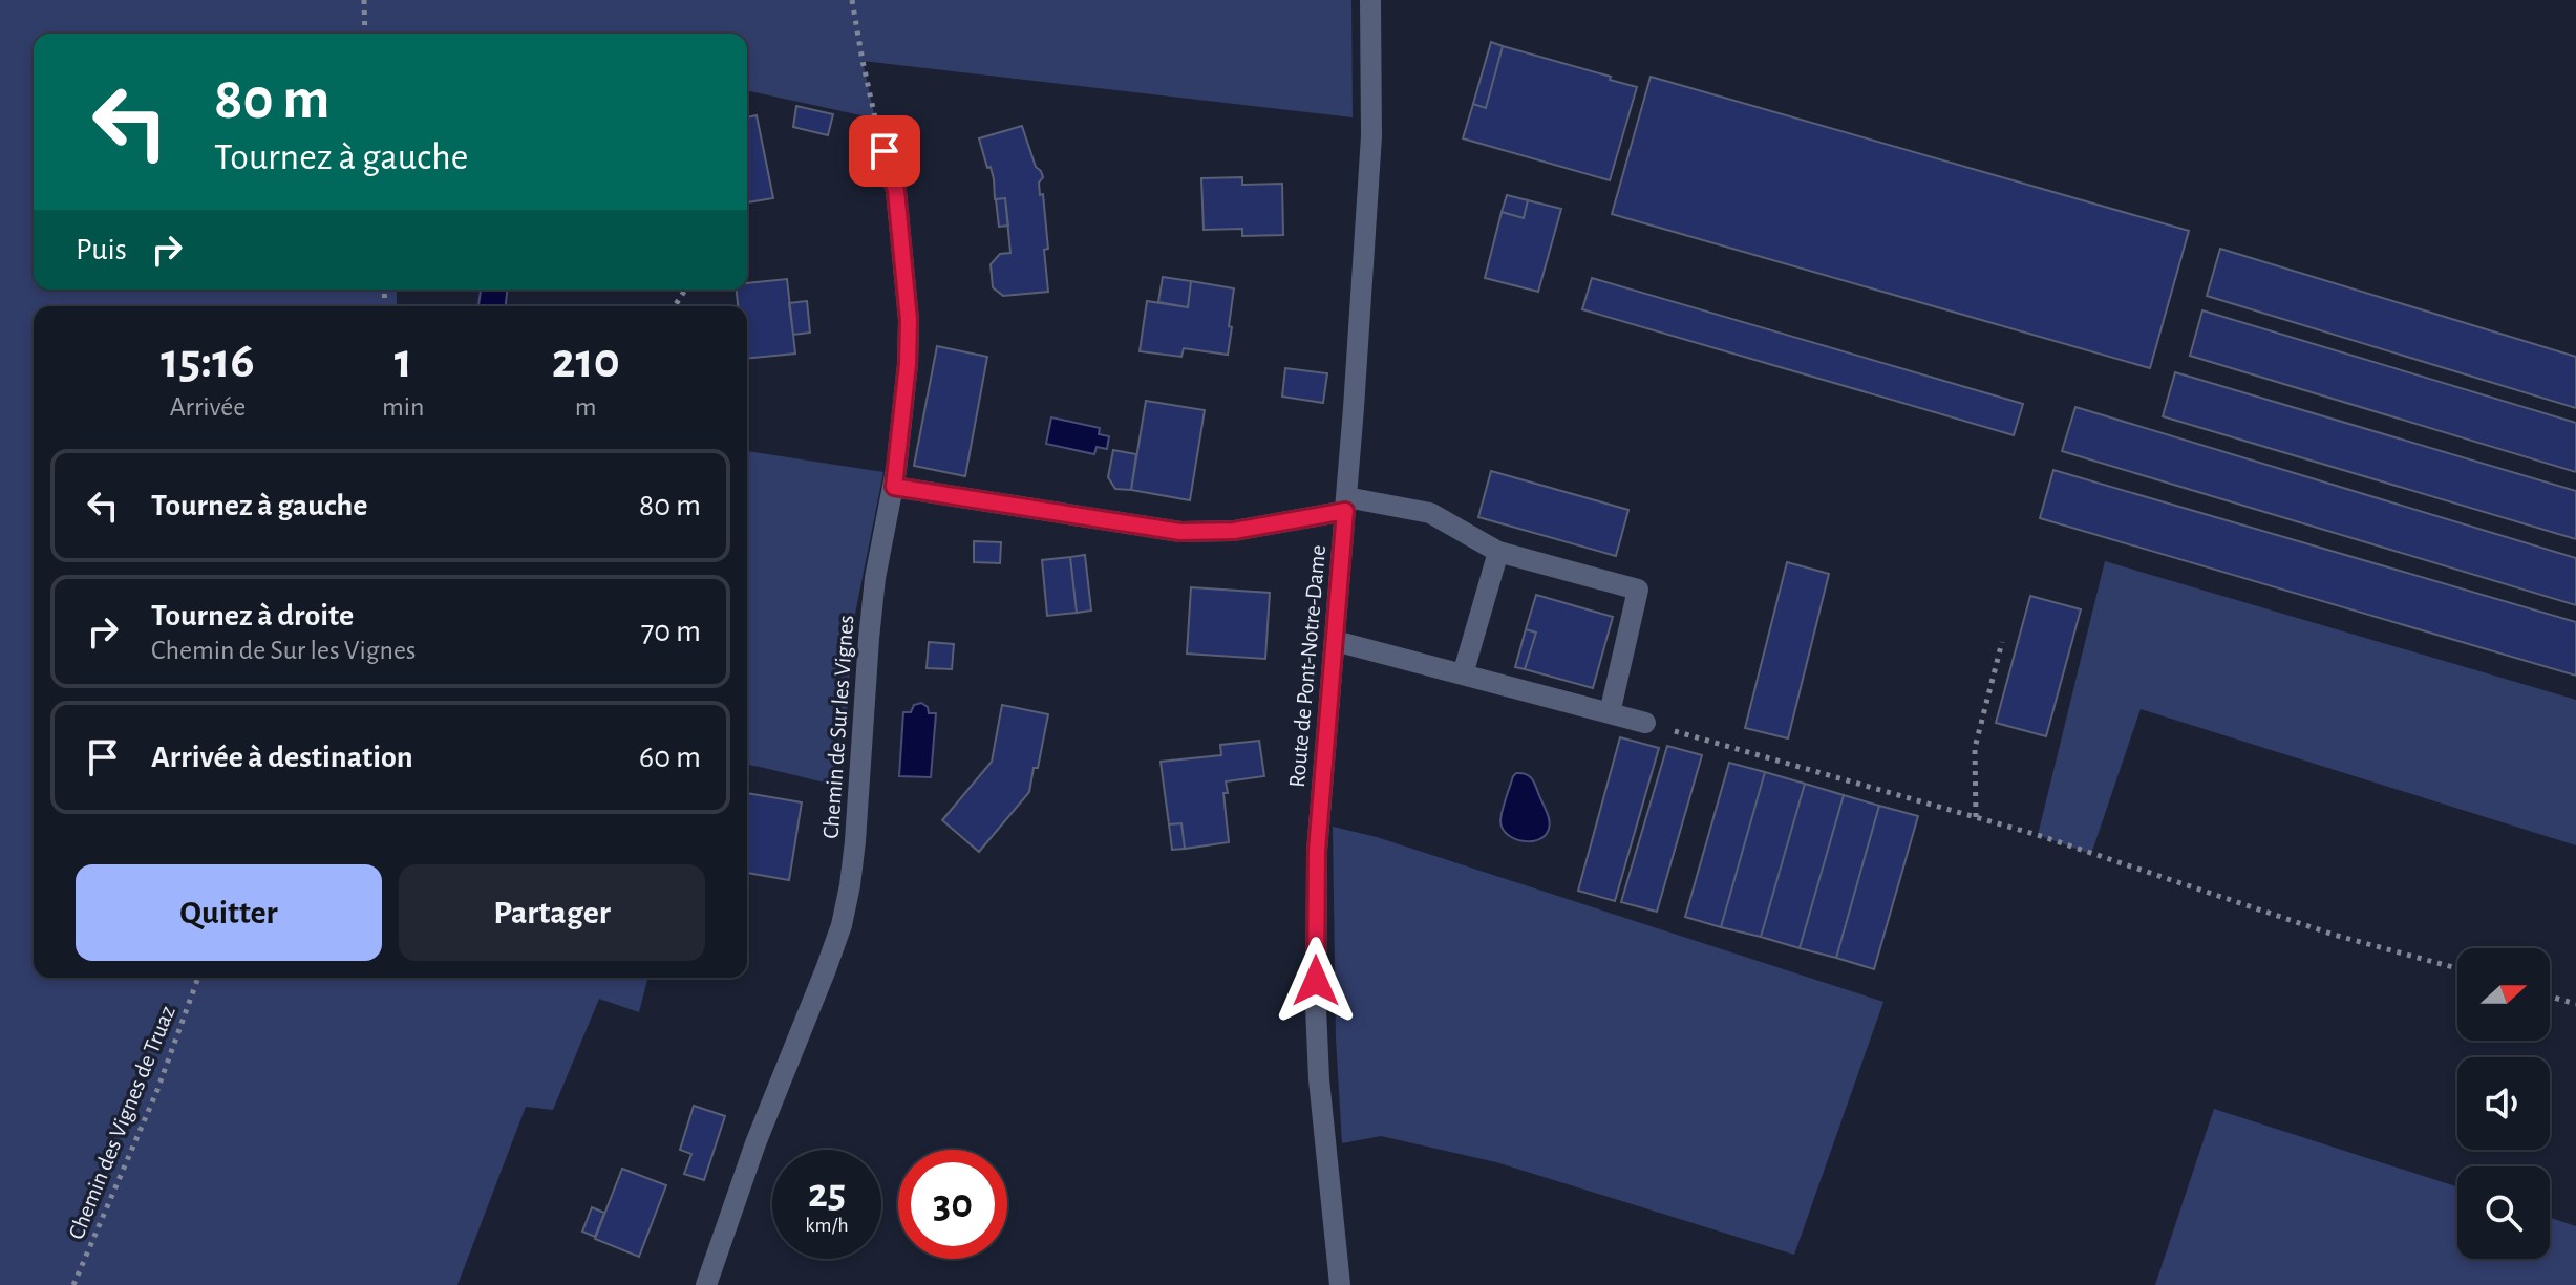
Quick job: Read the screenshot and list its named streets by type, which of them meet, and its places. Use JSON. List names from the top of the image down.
{
  "streets": {
    "street": ["Route de Pont-Notre-Dame", "Chemin de Sur les Vignes"],
    "path": ["Chemin des Vignes de Truaz"]
  },
  "north": "right",
  "page": {
    "turn": ["80 m", "Tournez à gauche"],
    "then": "Puis",
    "eta": [
      "15:16",
      "Arrivée",
      "1",
      "min",
      "210",
      "m"
    ],
    "list": [
      {
        "name": "Tournez à gauche",
        "value": "80 m"
      },
      {
        "name": "Tournez à droite",
        "note": "Chemin de Sur les Vignes",
        "value": "70 m"
      },
      {
        "name": "Arrivée à destination",
        "value": "60 m"
      }
    ],
    "buttons": ["Quitter", "Partager"],
    "speed": "25 km/h",
    "limit": "30"
  }
}
